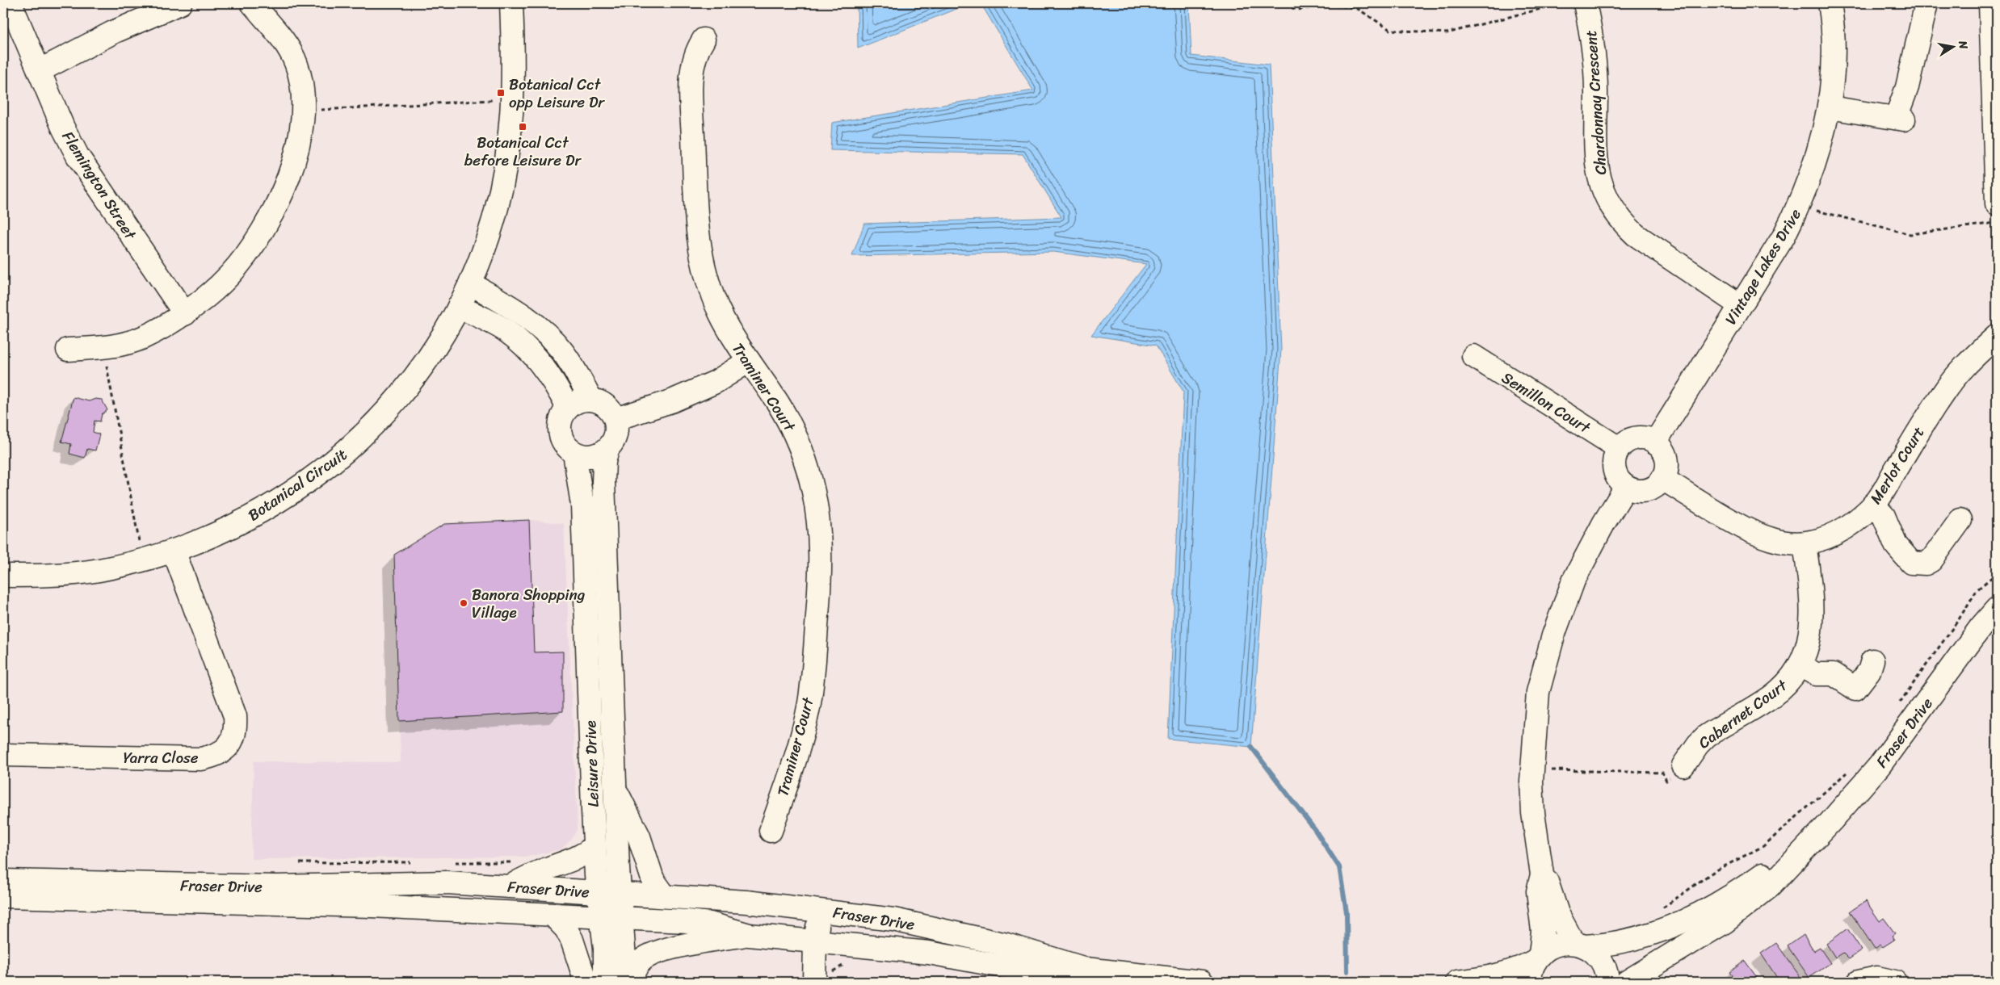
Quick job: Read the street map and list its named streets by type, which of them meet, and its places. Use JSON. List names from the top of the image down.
{
  "streets": {
    "street": [
      "Chardonnay Crescent",
      "Flemington Street",
      "Vintage Lakes Drive",
      "Traminer Court",
      "Semillon Court",
      "Merlot Court",
      "Botanical Circuit",
      "Cabernet Court",
      "Fraser Drive",
      "Yarra Close",
      "Leisure Drive"
    ]
  },
  "crossings": [
    ["Chardonnay Crescent", "Vintage Lakes Drive"],
    ["Vintage Lakes Drive", "Semillon Court"],
    ["Vintage Lakes Drive", "Merlot Court"],
    ["Semillon Court", "Merlot Court"],
    ["Merlot Court", "Cabernet Court"],
    ["Botanical Circuit", "Yarra Close"],
    ["Fraser Drive", "Leisure Drive"]
  ],
  "places": {
    "transit": ["Botanical Cct opp Leisure Dr", "Botanical Cct before Leisure Dr"],
    "other": ["Banora Shopping Village"]
  },
  "north": "right"
}
